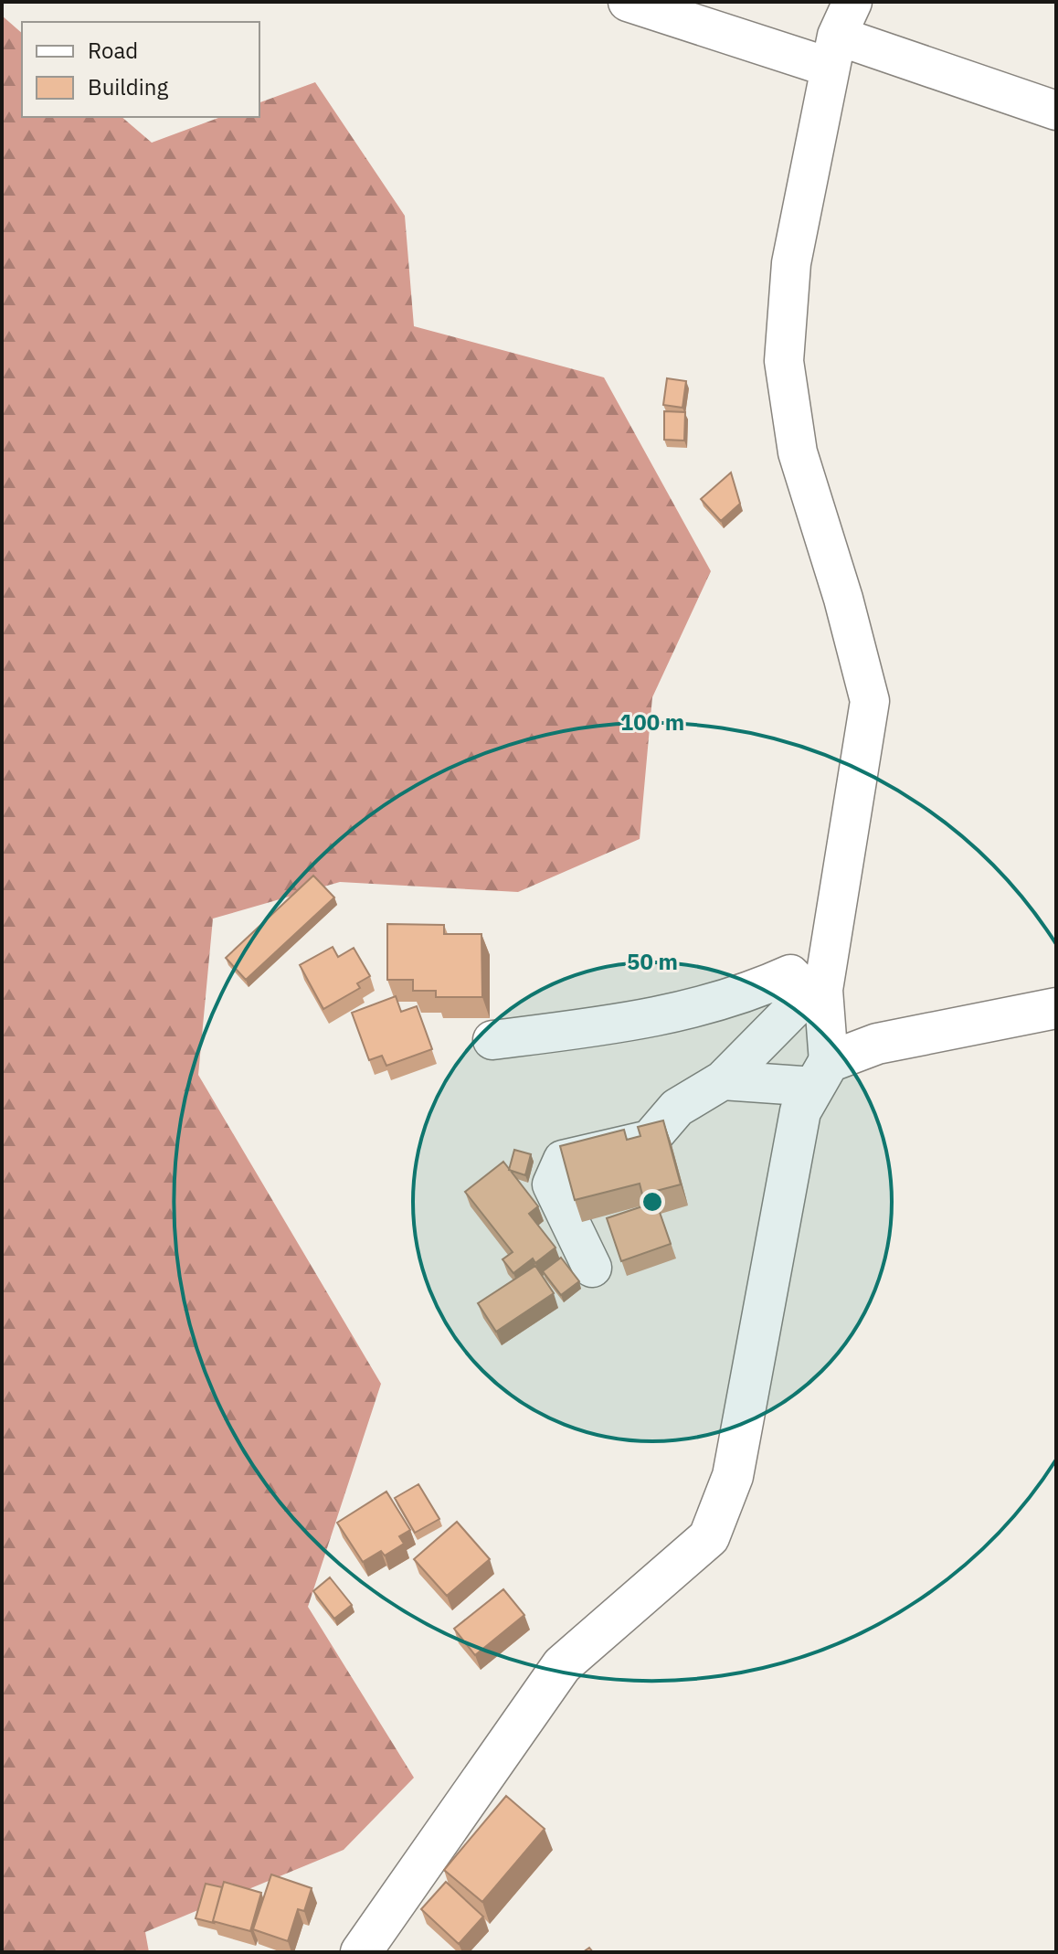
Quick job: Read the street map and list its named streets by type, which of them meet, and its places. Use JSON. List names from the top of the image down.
{
  "legend": ["Road", "Building"],
  "rings": ["100 m", "50 m"]
}
